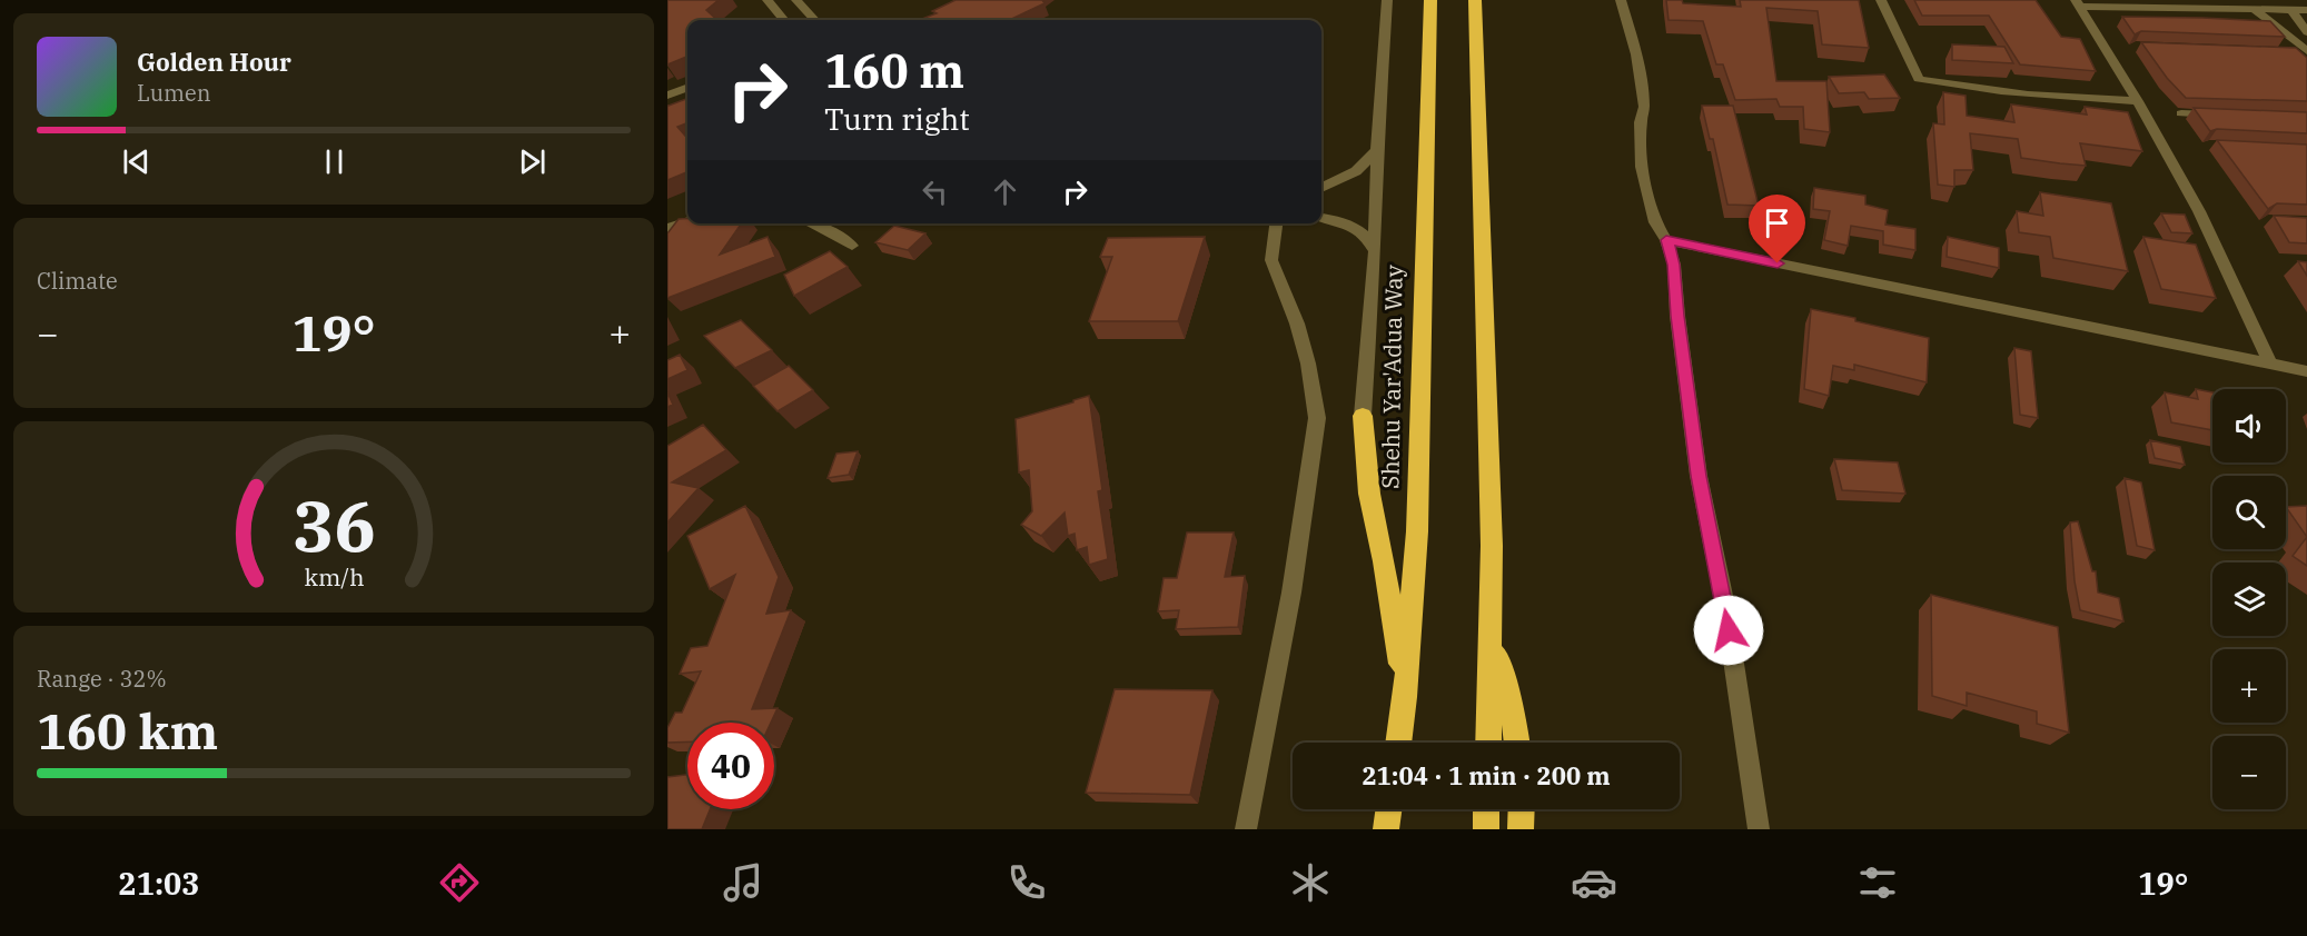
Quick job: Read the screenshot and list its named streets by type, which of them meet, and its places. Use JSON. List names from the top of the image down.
{
  "streets": {
    "highway": ["Shehu Yar'Adua Way"]
  },
  "page": {
    "turn": ["160 m", "Turn right"],
    "song": ["Golden Hour", "Lumen"],
    "tile": [
      "Climate",
      ["Range · 32%", "160 km"]
    ],
    "heat": ["−", "19°", "+"],
    "map_buttons": ["+", "−"],
    "limit": "40",
    "trip": "21:04 · 1 min · 200 m",
    "tabs": ["21:03", "19°"],
    "gauge": ["36", "km/h"]
  }
}
